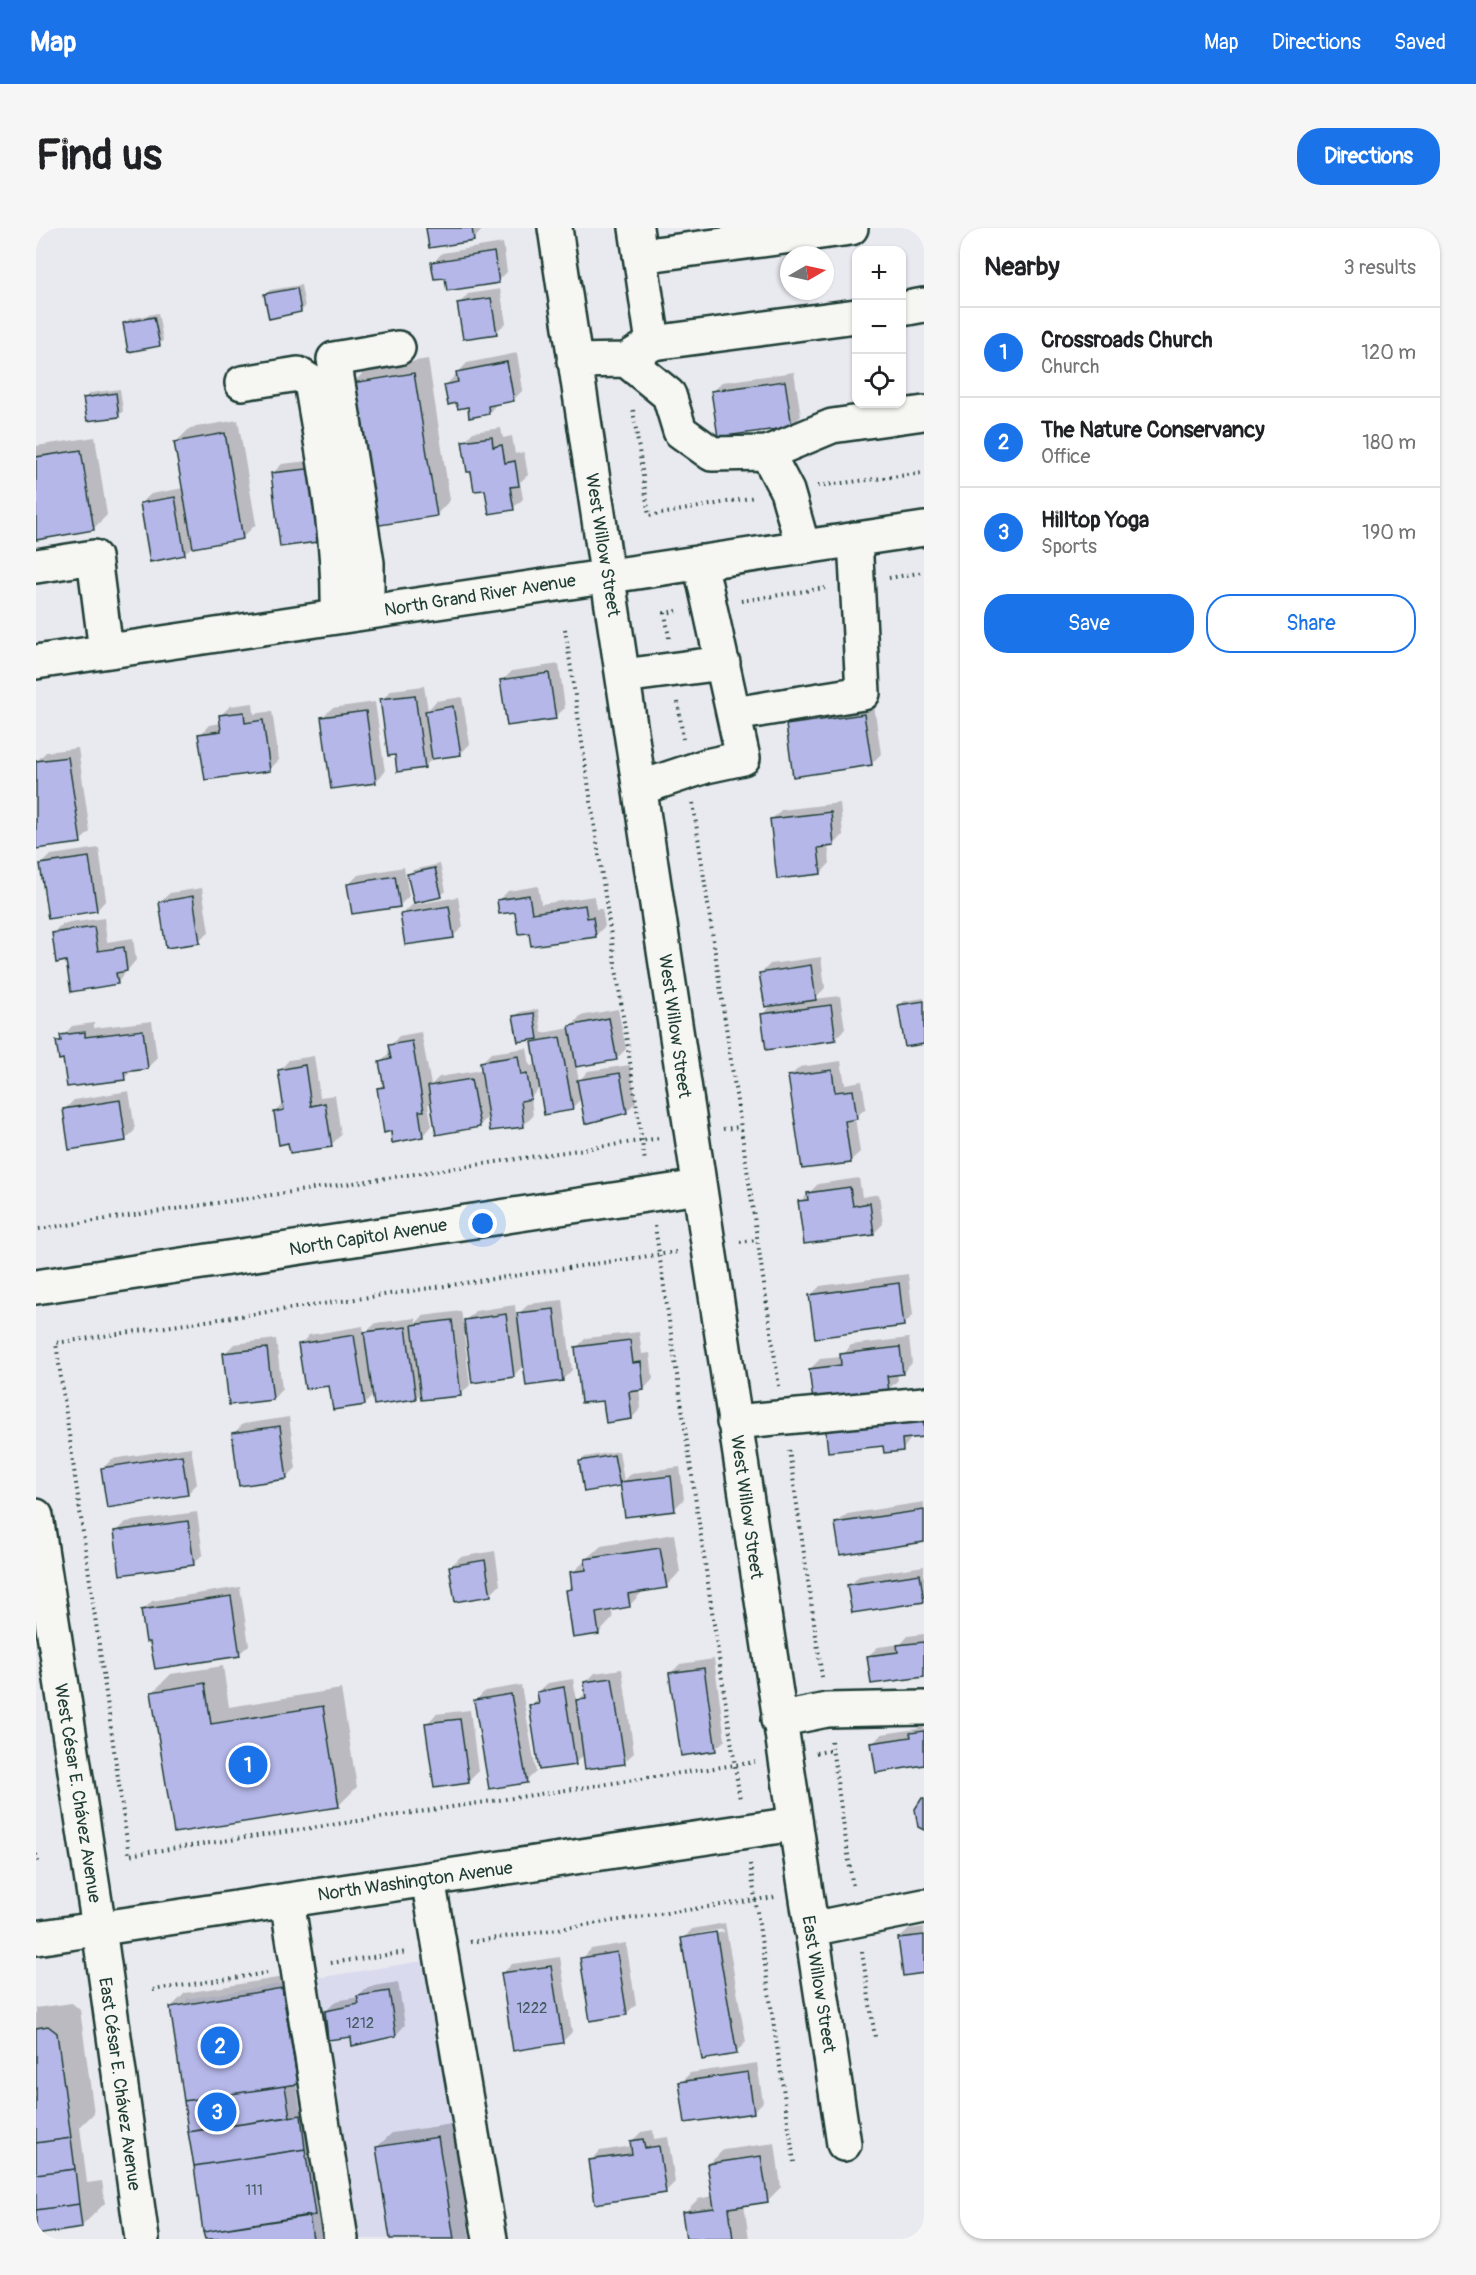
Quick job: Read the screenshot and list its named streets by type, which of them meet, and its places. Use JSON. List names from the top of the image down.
{
  "streets": {
    "street": [
      "West Willow Street",
      "North Grand River Avenue",
      "North Capitol Avenue",
      "West César E. Chávez Avenue",
      "North Washington Avenue",
      "East Willow Street",
      "East César E. Chávez Avenue"
    ]
  },
  "crossings": [
    ["West Willow Street", "North Grand River Avenue"],
    ["West Willow Street", "North Capitol Avenue"],
    ["West Willow Street", "North Washington Avenue"],
    ["West Willow Street", "East Willow Street"],
    ["West César E. Chávez Avenue", "North Washington Avenue"],
    ["West César E. Chávez Avenue", "East César E. Chávez Avenue"],
    ["North Washington Avenue", "East Willow Street"],
    ["North Washington Avenue", "East César E. Chávez Avenue"]
  ],
  "house_numbers": ["1222", "1212", "111"],
  "north": "right",
  "page": {
    "header": "Map",
    "nav": ["Map", "Directions", "Saved"],
    "buttons": [
      "Directions",
      ["Save", "Share"]
    ],
    "title": "Find us",
    "heading": ["Nearby", "3 results"],
    "map_buttons": ["+", "−"],
    "list": [
      {
        "mark": "1",
        "name": "Crossroads Church",
        "note": "Church",
        "value": "120 m"
      },
      {
        "mark": "2",
        "name": "The Nature Conservancy",
        "note": "Office",
        "value": "180 m"
      },
      {
        "mark": "3",
        "name": "Hilltop Yoga",
        "note": "Sports",
        "value": "190 m"
      }
    ],
    "pins": ["1", "2", "3"]
  }
}
